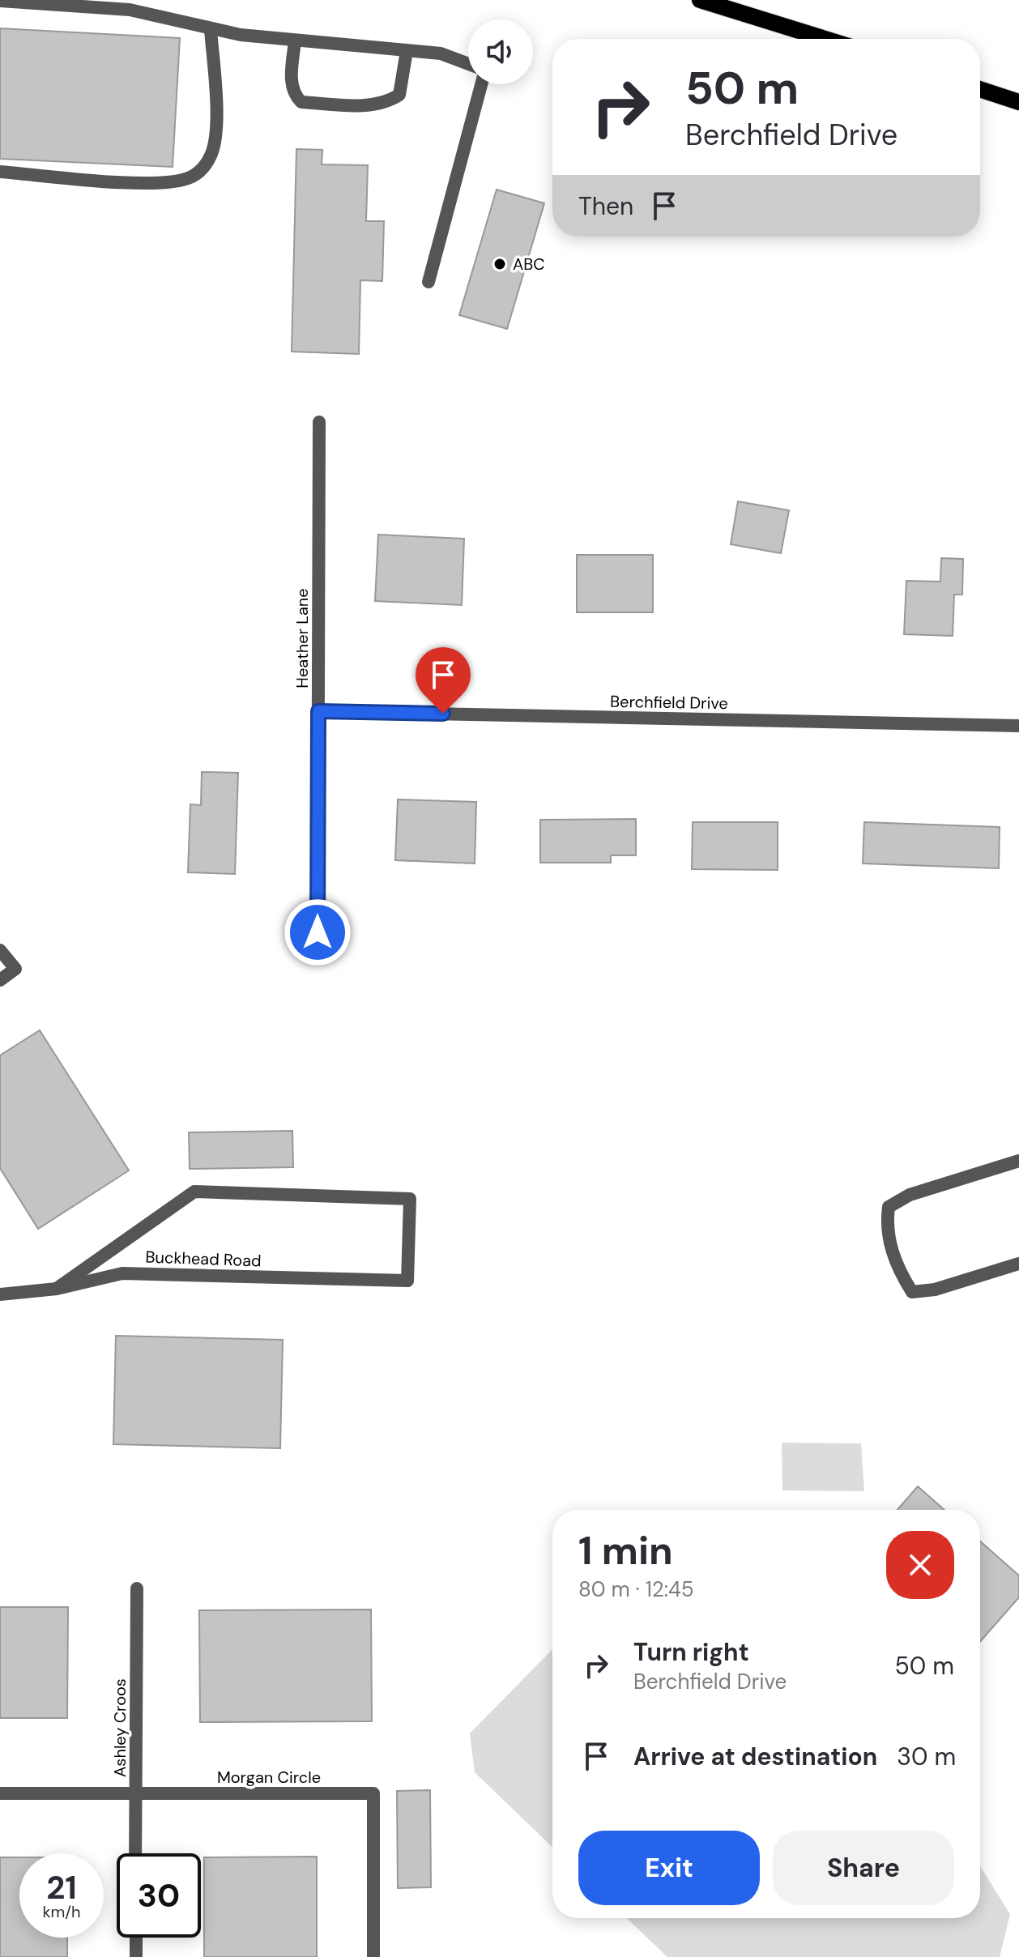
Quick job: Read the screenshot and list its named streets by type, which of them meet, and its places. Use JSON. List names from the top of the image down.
{
  "streets": {
    "street": [
      "Heather Lane",
      "Berchfield Drive",
      "Buckhead Road",
      "Ashley Croos",
      "Morgan Circle"
    ]
  },
  "crossings": [
    ["Heather Lane", "Berchfield Drive"],
    ["Ashley Croos", "Morgan Circle"]
  ],
  "places": ["ABC"],
  "page": {
    "turn": ["50 m", "Berchfield Drive"],
    "then": "Then",
    "heading": ["1 min", "80 m · 12:45"],
    "list": [
      {
        "name": "Turn right",
        "note": "Berchfield Drive",
        "value": "50 m"
      },
      {
        "name": "Arrive at destination",
        "value": "30 m"
      }
    ],
    "buttons": ["Exit", "Share"],
    "speed": "21 km/h",
    "limit": "30"
  }
}
